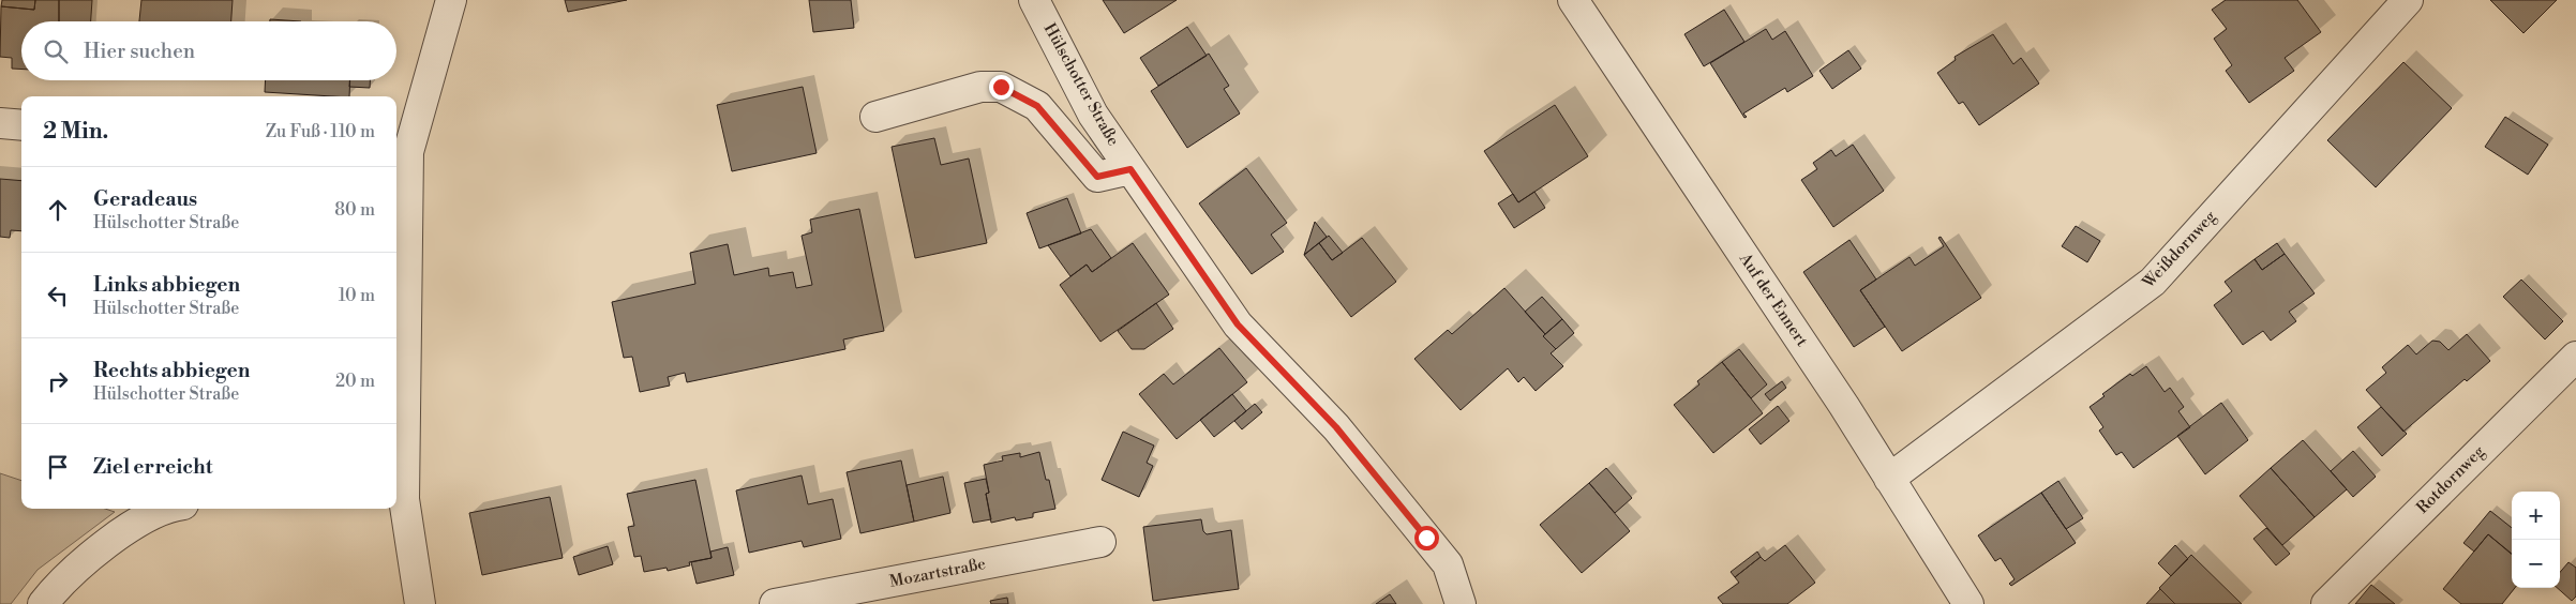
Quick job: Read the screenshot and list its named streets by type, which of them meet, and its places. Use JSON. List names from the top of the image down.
{
  "streets": {
    "street": [
      "Hülschotter Straße",
      "Weißdornweg",
      "Auf der Ennert",
      "Rotdornweg",
      "Mozartstraße"
    ]
  },
  "crossings": [
    ["Weißdornweg", "Auf der Ennert"]
  ],
  "page": {
    "search": "Hier suchen",
    "heading": ["2 Min.", "Zu Fuß · 110 m"],
    "list": [
      ["Geradeaus", "Hülschotter Straße", "80 m"],
      ["Links abbiegen", "Hülschotter Straße", "10 m"],
      ["Rechts abbiegen", "Hülschotter Straße", "20 m"],
      "Ziel erreicht"
    ],
    "map_buttons": ["+", "−"]
  }
}
